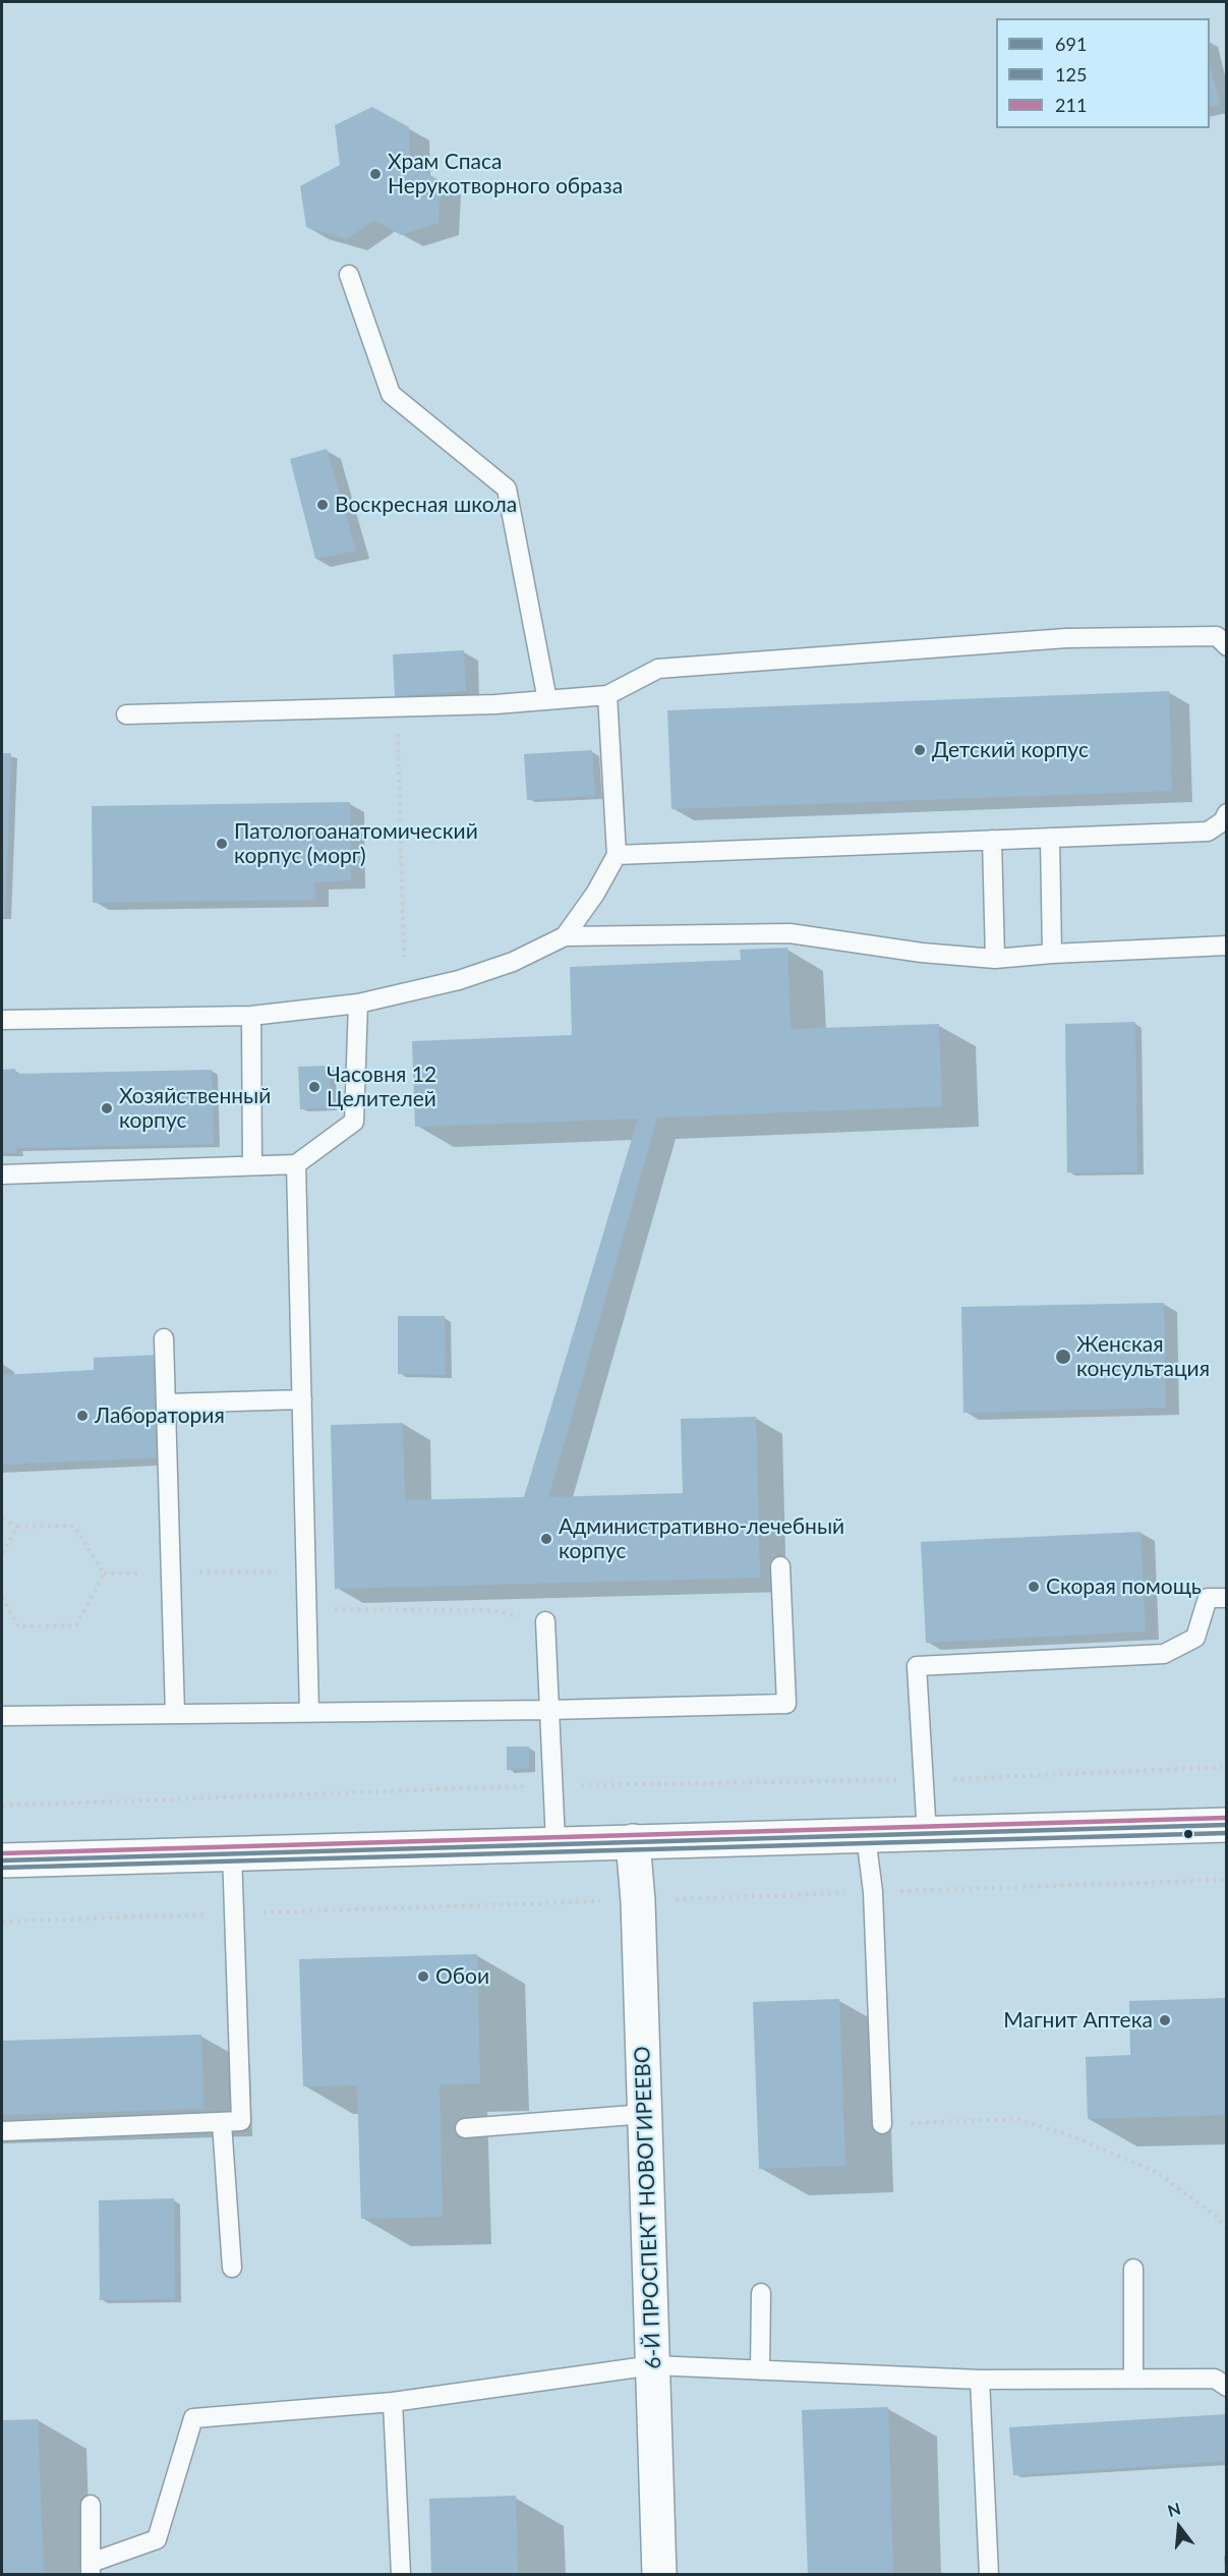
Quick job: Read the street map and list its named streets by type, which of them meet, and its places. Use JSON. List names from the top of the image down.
{
  "streets": {
    "street": ["6-Й ПРОСПЕКТ НОВОГИРЕЕВО"]
  },
  "places": [
    "Храм Спаса Нерукотворного образа",
    "Воскресная школа",
    "Детский корпус",
    "Патологоанатомический корпус (морг)",
    "Часовня 12 Целителей",
    "Хозяйственный корпус",
    "Женская консультация",
    "Лаборатория",
    "Административно-лечебный корпус",
    "Скорая помощь",
    "Обои",
    "Магнит Аптека"
  ],
  "lines": ["transit line 211", "transit line 691", "transit line 125"],
  "legend": ["691", "125", "211"],
  "north": "top"
}
